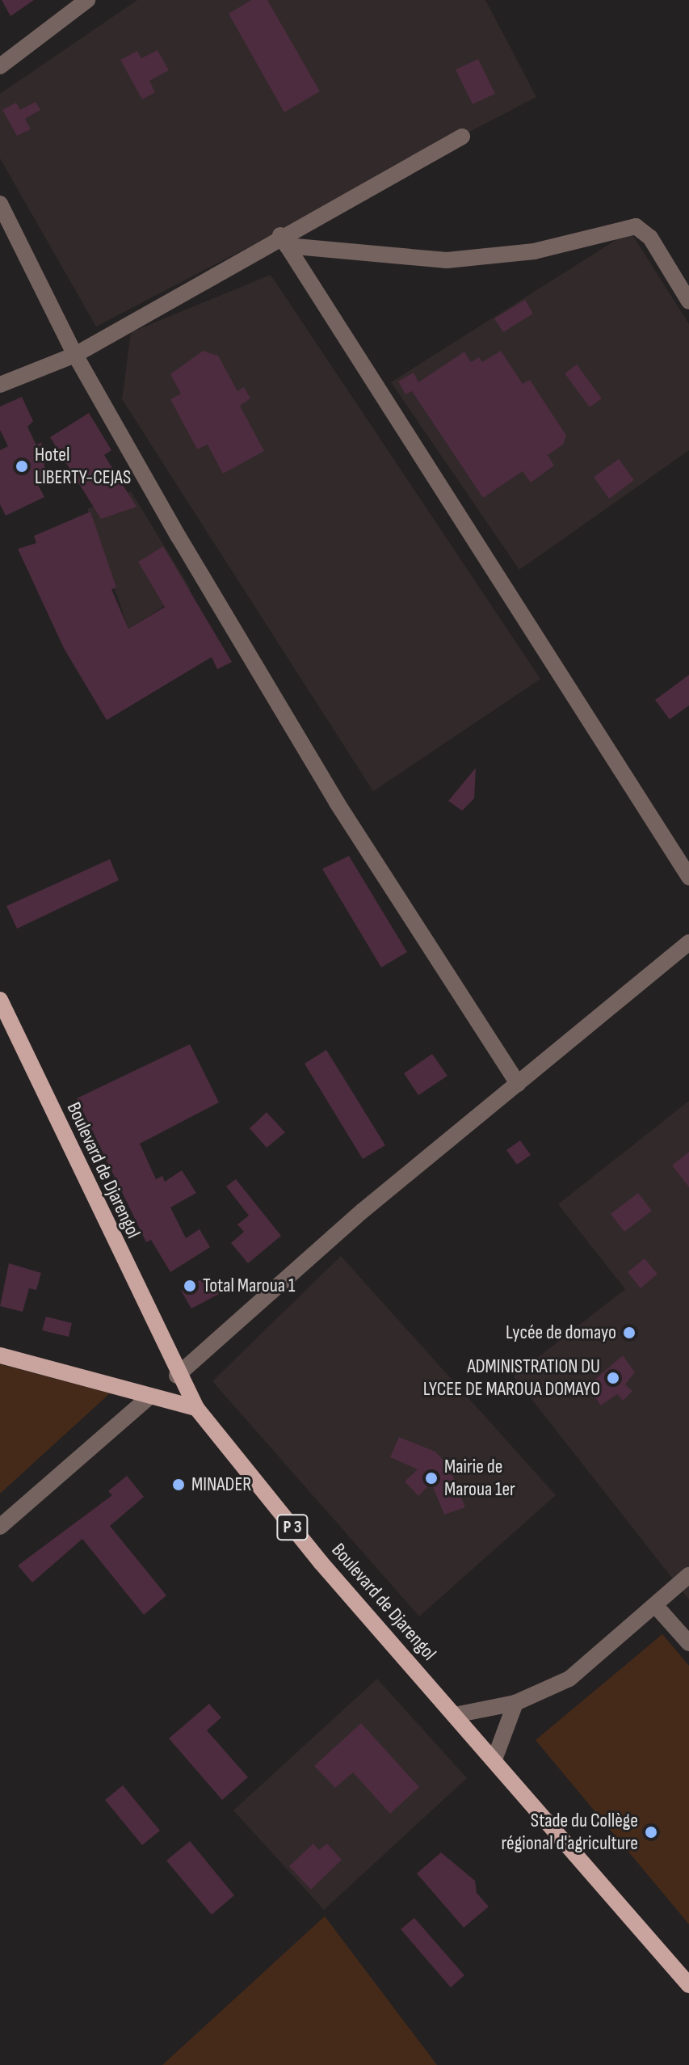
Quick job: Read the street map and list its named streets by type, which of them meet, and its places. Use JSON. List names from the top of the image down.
{
  "streets": {
    "main road": ["Boulevard de Djarengol", "P 3"]
  },
  "places": [
    "Hotel LIBERTY-CEJAS",
    "Total Maroua 1",
    "Lycée de domayo",
    "ADMINISTRATION DU LYCEE DE MAROUA DOMAYO",
    "Mairie de Maroua 1er",
    "MINADER",
    "Stade du Collège régional d'agriculture"
  ]
}
